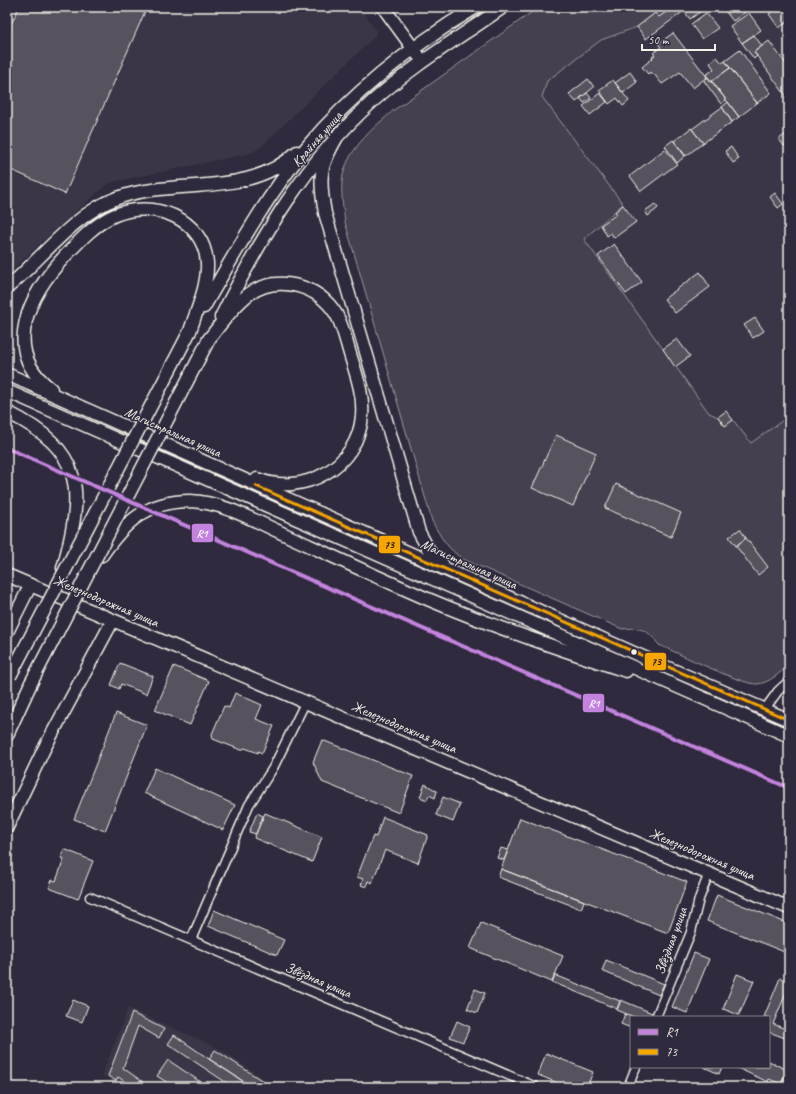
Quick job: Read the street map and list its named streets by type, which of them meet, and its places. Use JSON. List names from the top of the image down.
{
  "streets": {
    "main road": ["Крайняя улица", "Магистральная улица", "Железнодорожная улица"],
    "street": ["Звёздная улица"]
  },
  "crossings": [
    ["Железнодорожная улица", "Звёздная улица"]
  ],
  "lines": ["transit line R1", "transit line 73"],
  "legend": ["R1", "73"],
  "scale_bar": "50 m"
}
